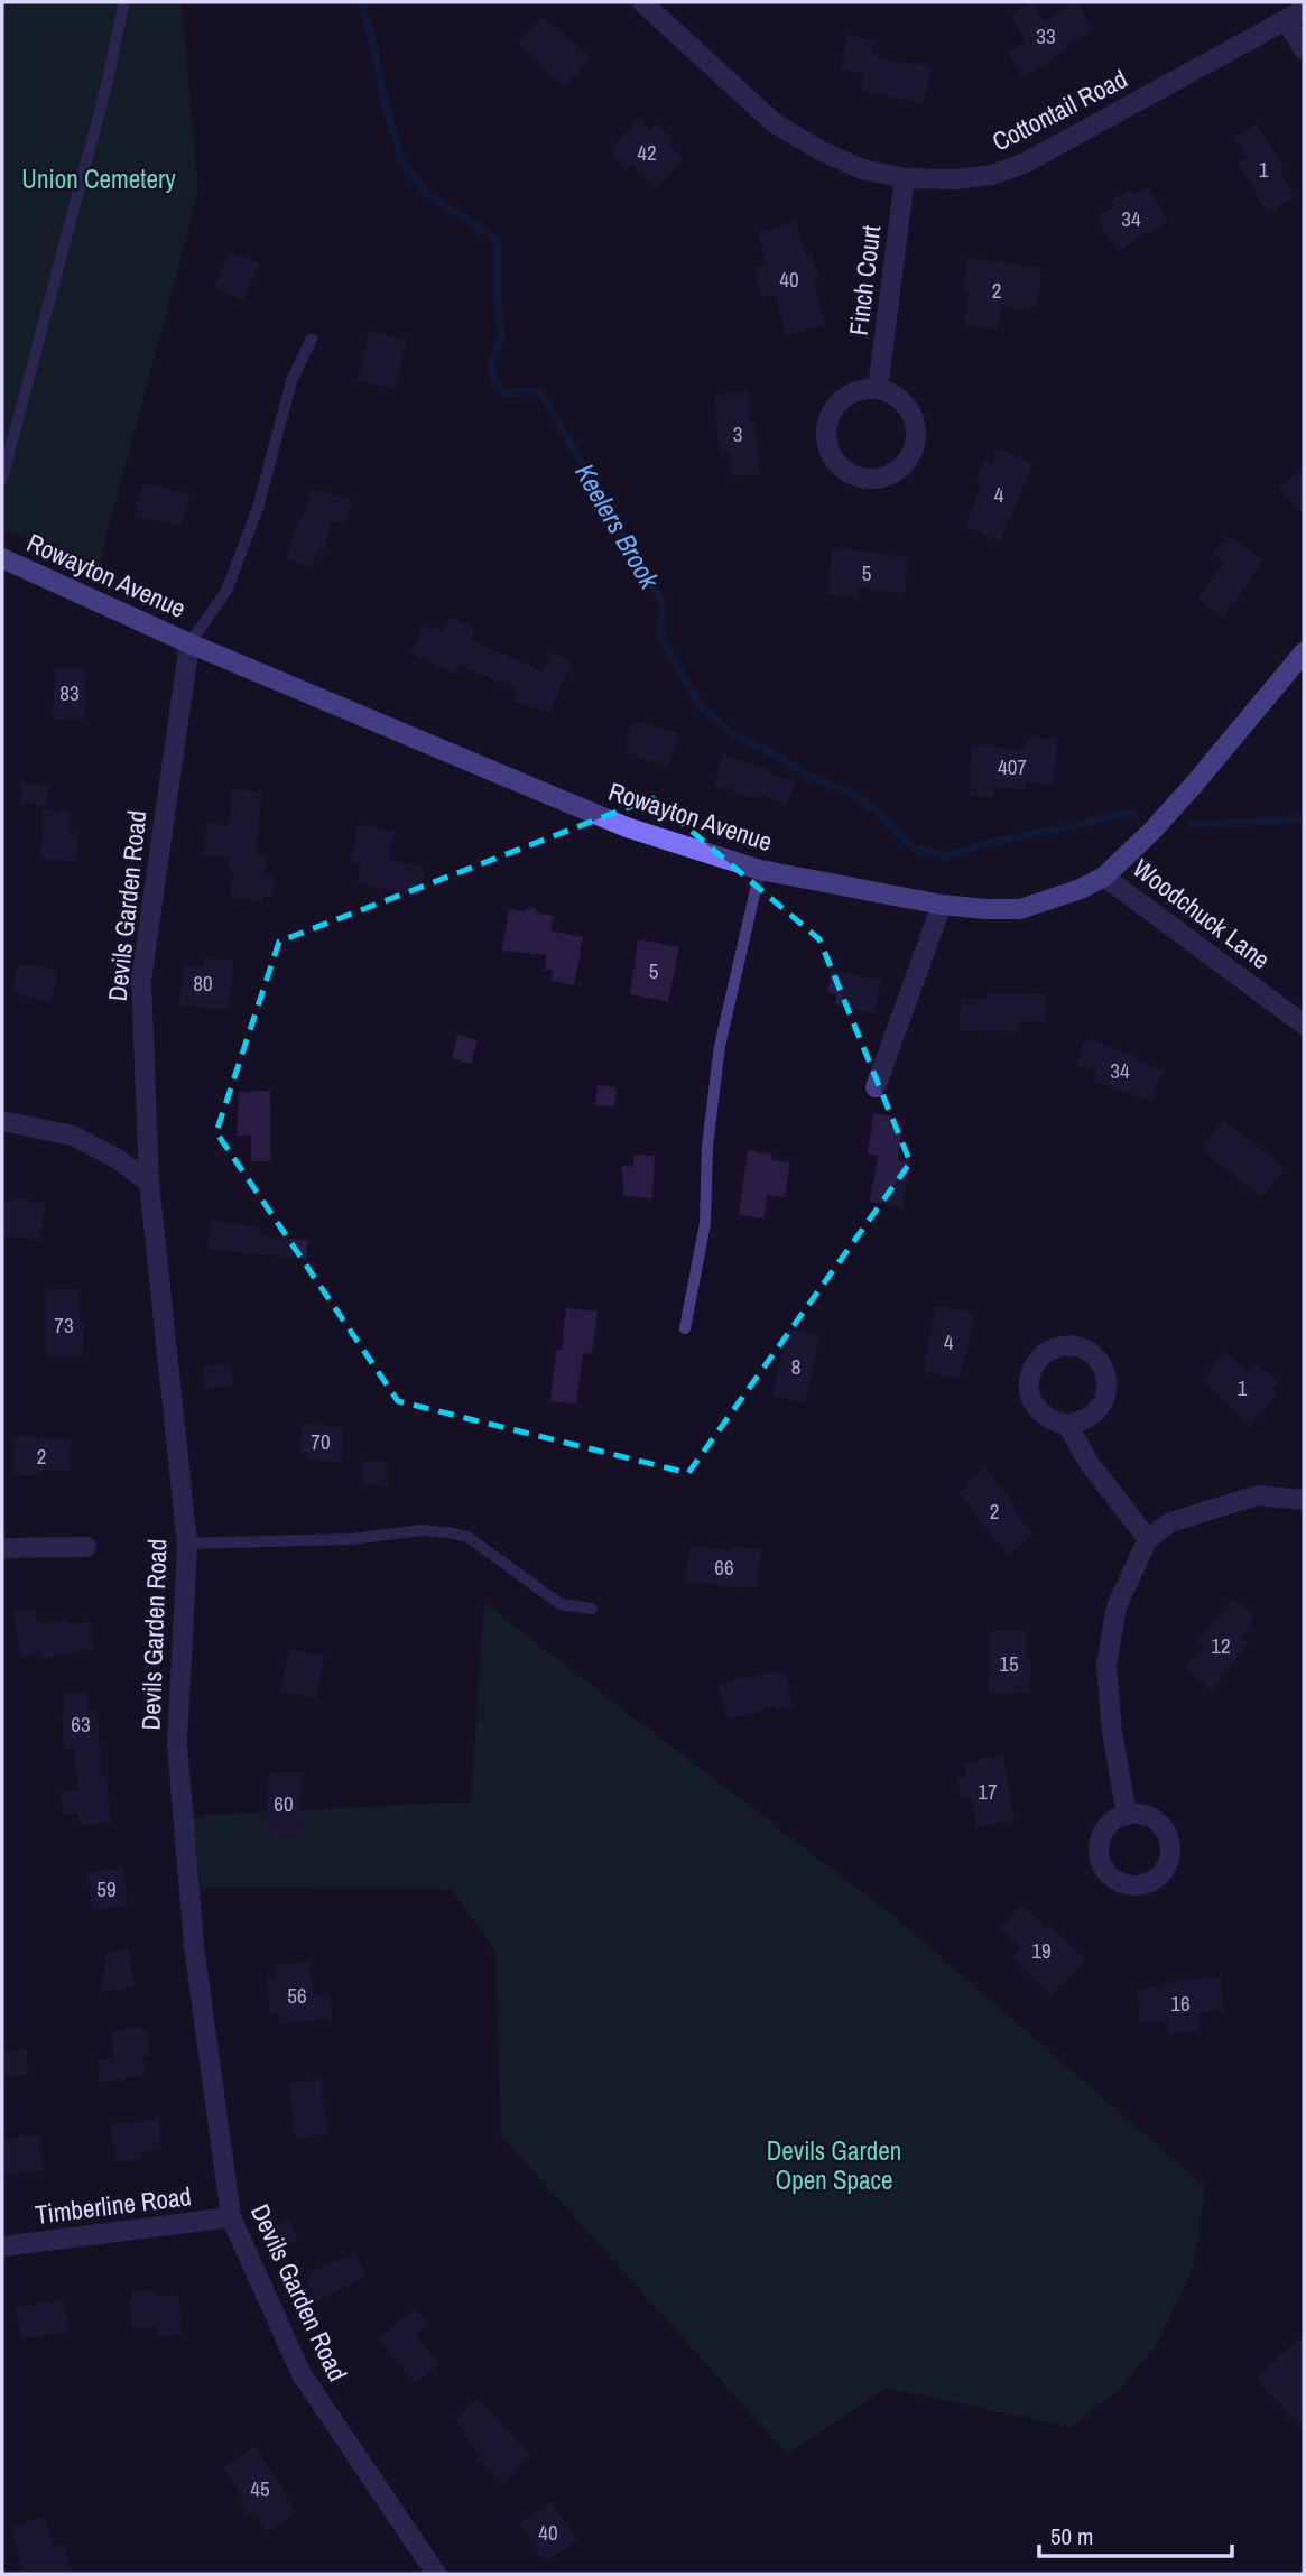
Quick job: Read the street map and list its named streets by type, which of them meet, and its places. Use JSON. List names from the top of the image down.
{
  "streets": {
    "street": [
      "Cottontail Road",
      "Finch Court",
      "Rowayton Avenue",
      "Devils Garden Road",
      "Woodchuck Lane",
      "Timberline Road"
    ]
  },
  "crossings": [
    ["Cottontail Road", "Finch Court"],
    ["Rowayton Avenue", "Devils Garden Road"],
    ["Rowayton Avenue", "Woodchuck Lane"],
    ["Devils Garden Road", "Timberline Road"]
  ],
  "water": ["Keelers Brook"],
  "parks": ["Union Cemetery", "Devils Garden Open Space"],
  "house_numbers": [
    "33",
    "42",
    "1",
    "34",
    "40",
    "2",
    "3",
    "4",
    "5",
    "83",
    "407",
    "5",
    "80",
    "34",
    "73",
    "4",
    "8",
    "1",
    "70",
    "2",
    "2",
    "66",
    "12",
    "15",
    "63",
    "17",
    "60",
    "59",
    "19",
    "56",
    "16",
    "45",
    "40"
  ],
  "scale_bar": "50 m"
}
